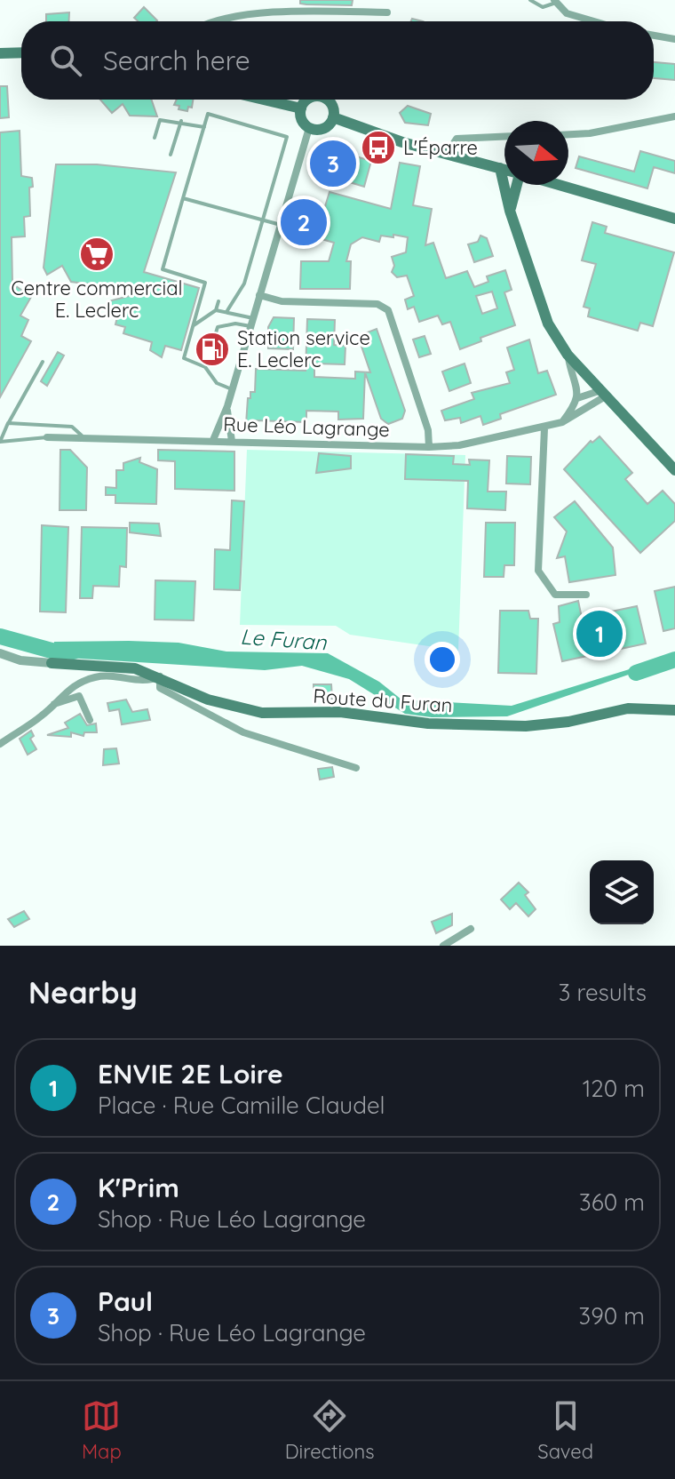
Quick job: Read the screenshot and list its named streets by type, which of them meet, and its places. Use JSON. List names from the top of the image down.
{
  "streets": {
    "main road": ["Route du Furan"],
    "street": ["Rue Léo Lagrange"]
  },
  "water": ["Le Furan"],
  "places": {
    "bus stop": ["L'Éparre"],
    "supermarket": ["Centre commercial E. Leclerc"],
    "fuel station": ["Station service E. Leclerc"]
  },
  "north": "right",
  "page": {
    "search": "Search here",
    "pins": ["3", "2", "1"],
    "heading": ["Nearby", "3 results"],
    "list": [
      {
        "mark": "1",
        "name": "ENVIE 2E Loire",
        "note": "Place · Rue Camille Claudel",
        "value": "120 m"
      },
      {
        "mark": "2",
        "name": "K'Prim",
        "note": "Shop · Rue Léo Lagrange",
        "value": "360 m"
      },
      {
        "mark": "3",
        "name": "Paul",
        "note": "Shop · Rue Léo Lagrange",
        "value": "390 m"
      }
    ],
    "nav": ["Map", "Directions", "Saved"]
  }
}
